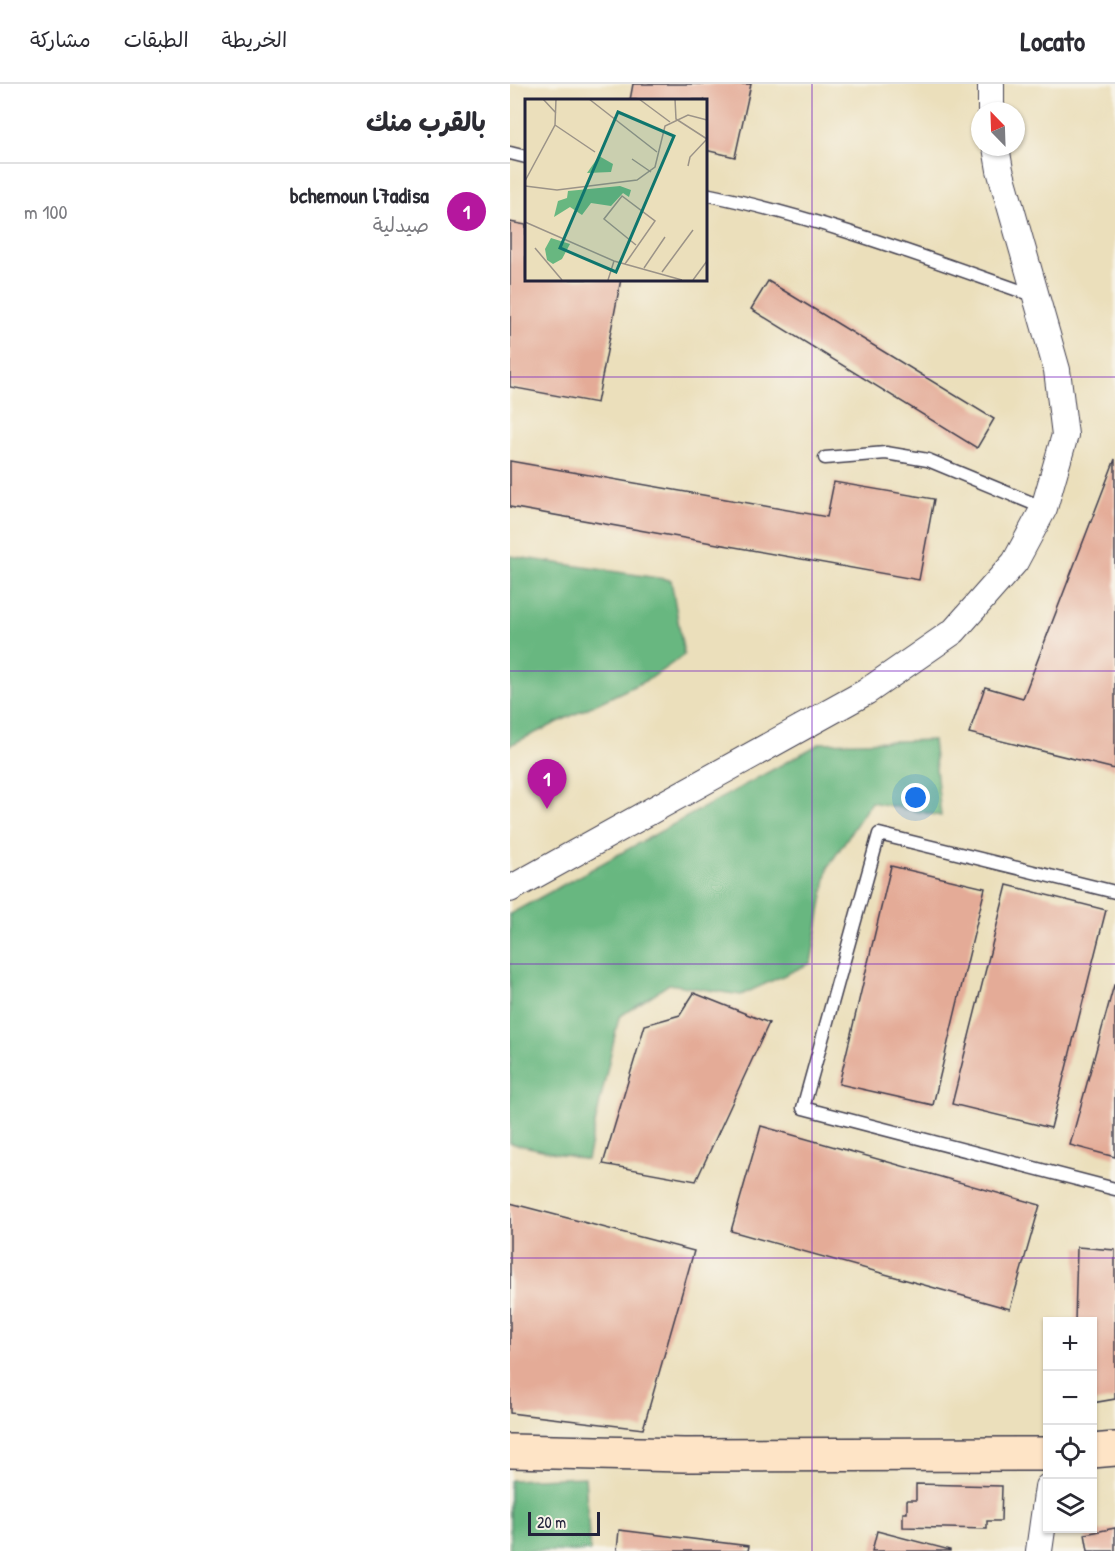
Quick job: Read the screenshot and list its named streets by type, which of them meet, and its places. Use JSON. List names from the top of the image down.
{
  "scale_bar": "20 m",
  "north": "top left",
  "page": {
    "header": "Locato",
    "nav": ["الخريطة", "الطبقات", "مشاركة"],
    "heading": "بالقرب منك",
    "list": [
      {
        "mark": "1",
        "name": "bchemoun l7adisa",
        "note": "صيدلية",
        "value": "100 m"
      }
    ],
    "pins": "1",
    "map_buttons": ["+", "−"],
    "scale": "20 m"
  }
}
